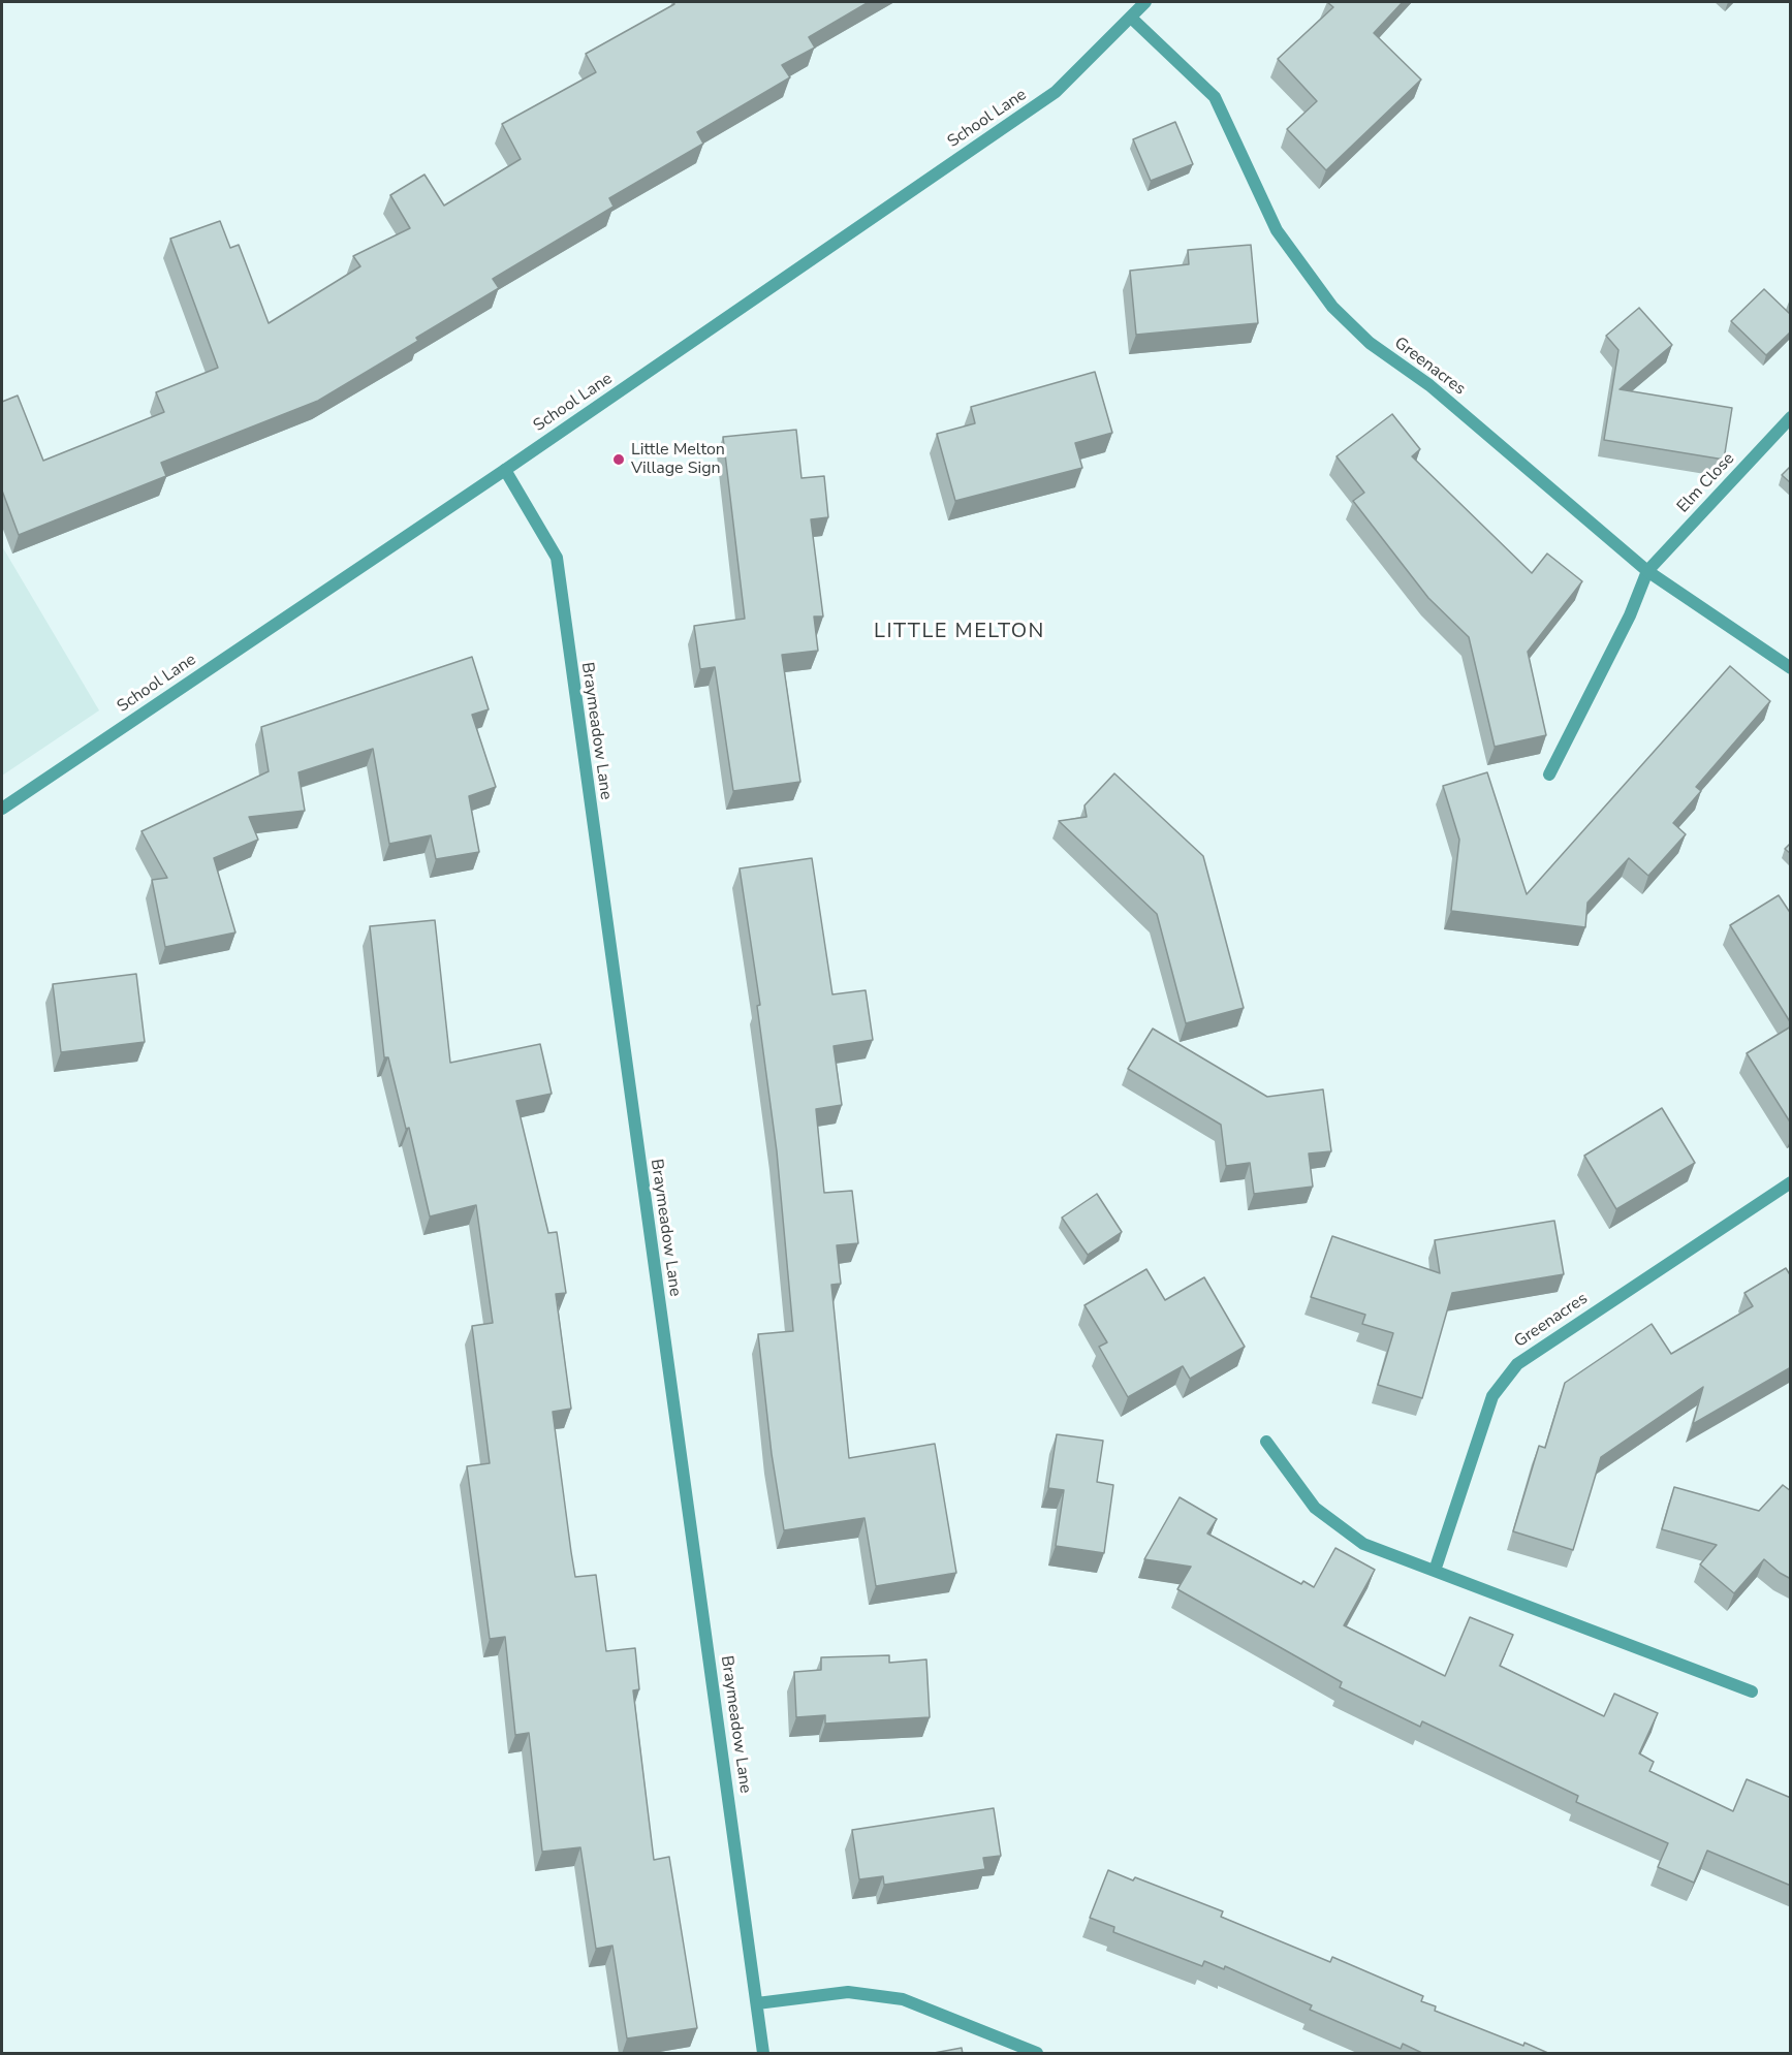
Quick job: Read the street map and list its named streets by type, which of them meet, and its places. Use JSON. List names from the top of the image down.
{
  "streets": {
    "street": [
      "School Lane",
      "Greenacres",
      "Elm Close",
      "Braymeadow Lane"
    ]
  },
  "crossings": [
    ["School Lane", "Greenacres"],
    ["School Lane", "Braymeadow Lane"],
    ["Greenacres", "Elm Close"]
  ],
  "districts": ["LITTLE MELTON"],
  "places": ["Little Melton Village Sign"]
}
